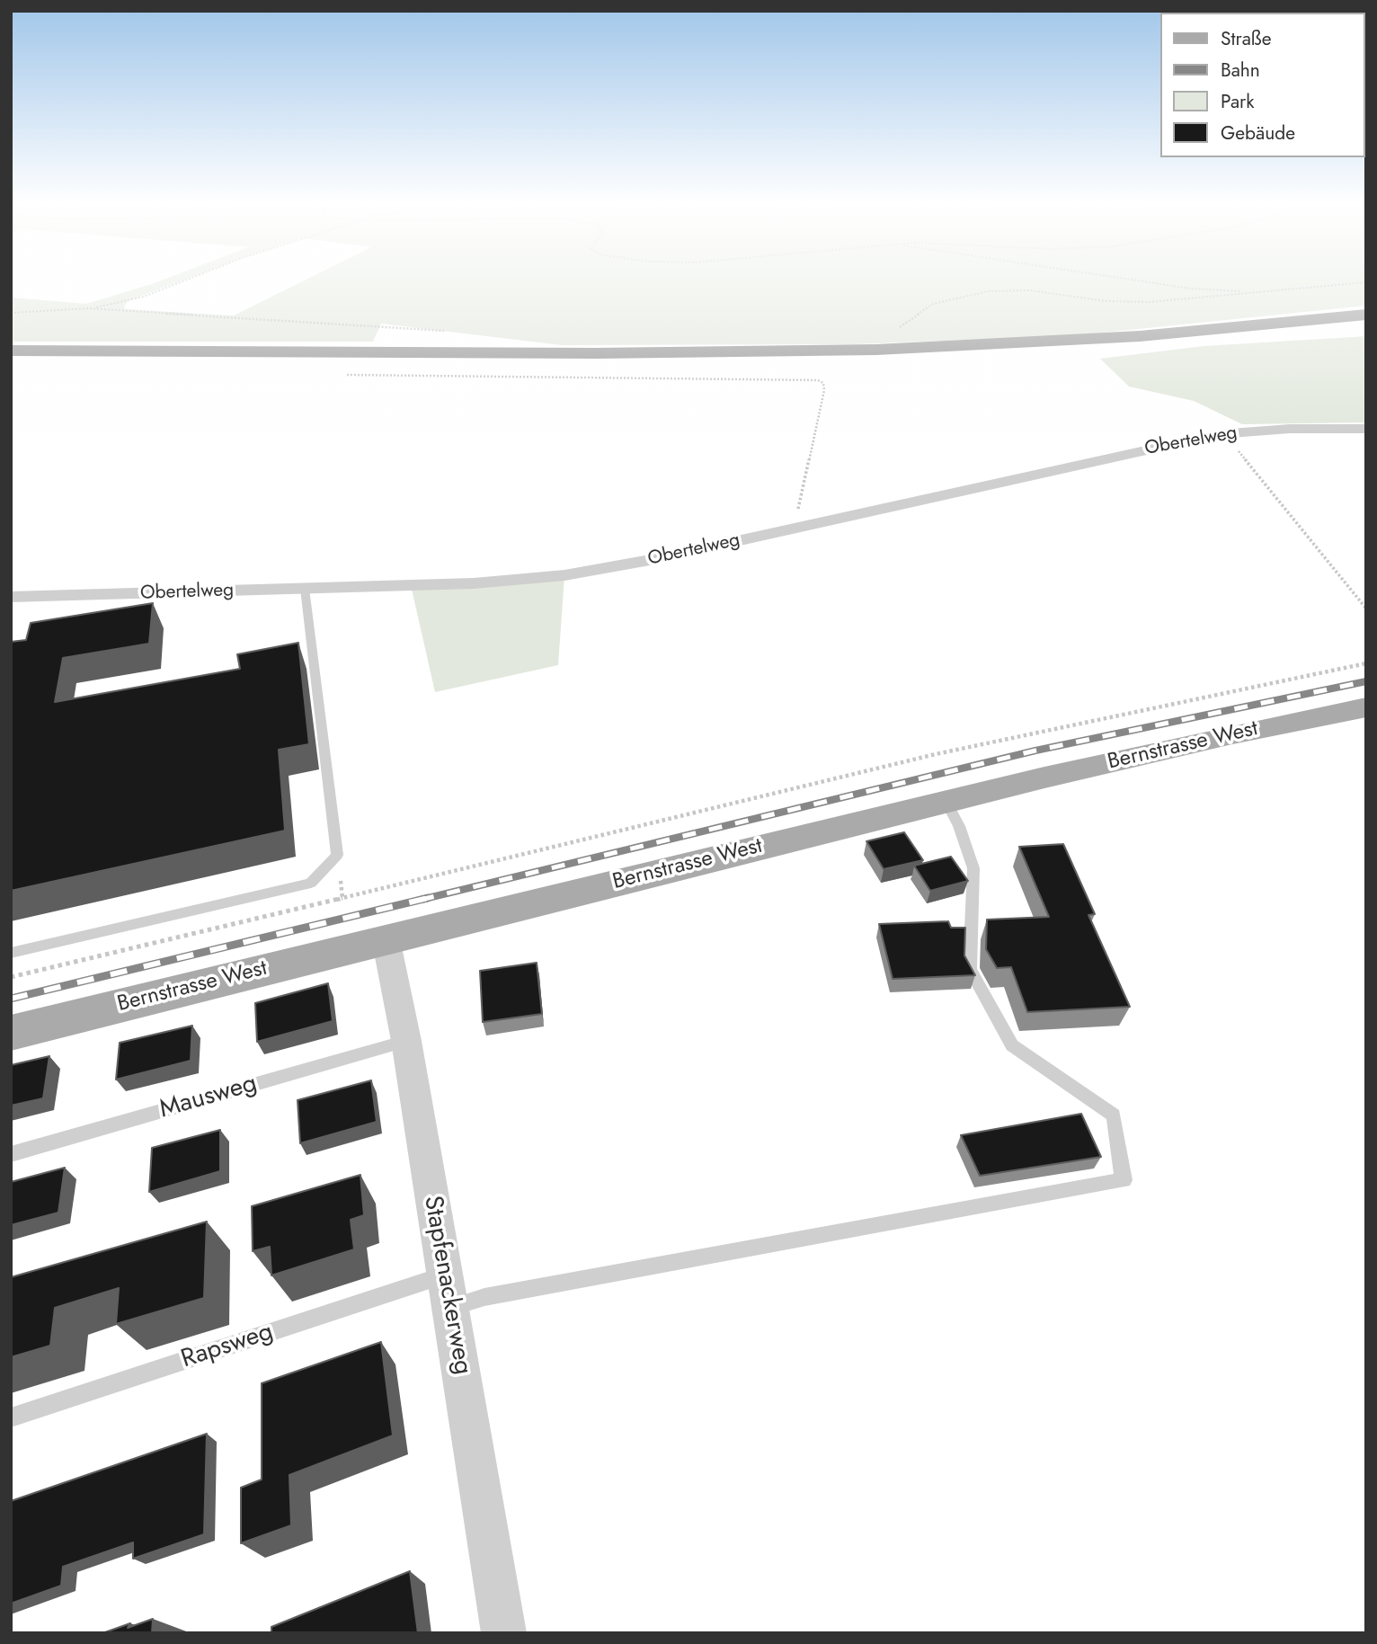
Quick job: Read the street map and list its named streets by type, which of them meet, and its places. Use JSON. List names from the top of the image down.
{
  "streets": {
    "main road": ["Bernstrasse West"],
    "street": ["Obertelweg", "Stapfenackerweg"],
    "lane": ["Mausweg", "Rapsweg"]
  },
  "crossings": [
    ["Bernstrasse West", "Stapfenackerweg"],
    ["Bernstrasse West", "Rapsweg"],
    ["Mausweg", "Stapfenackerweg"],
    ["Stapfenackerweg", "Rapsweg"]
  ],
  "legend": [
    "Straße",
    "Bahn",
    "Park",
    "Gebäude"
  ]
}
